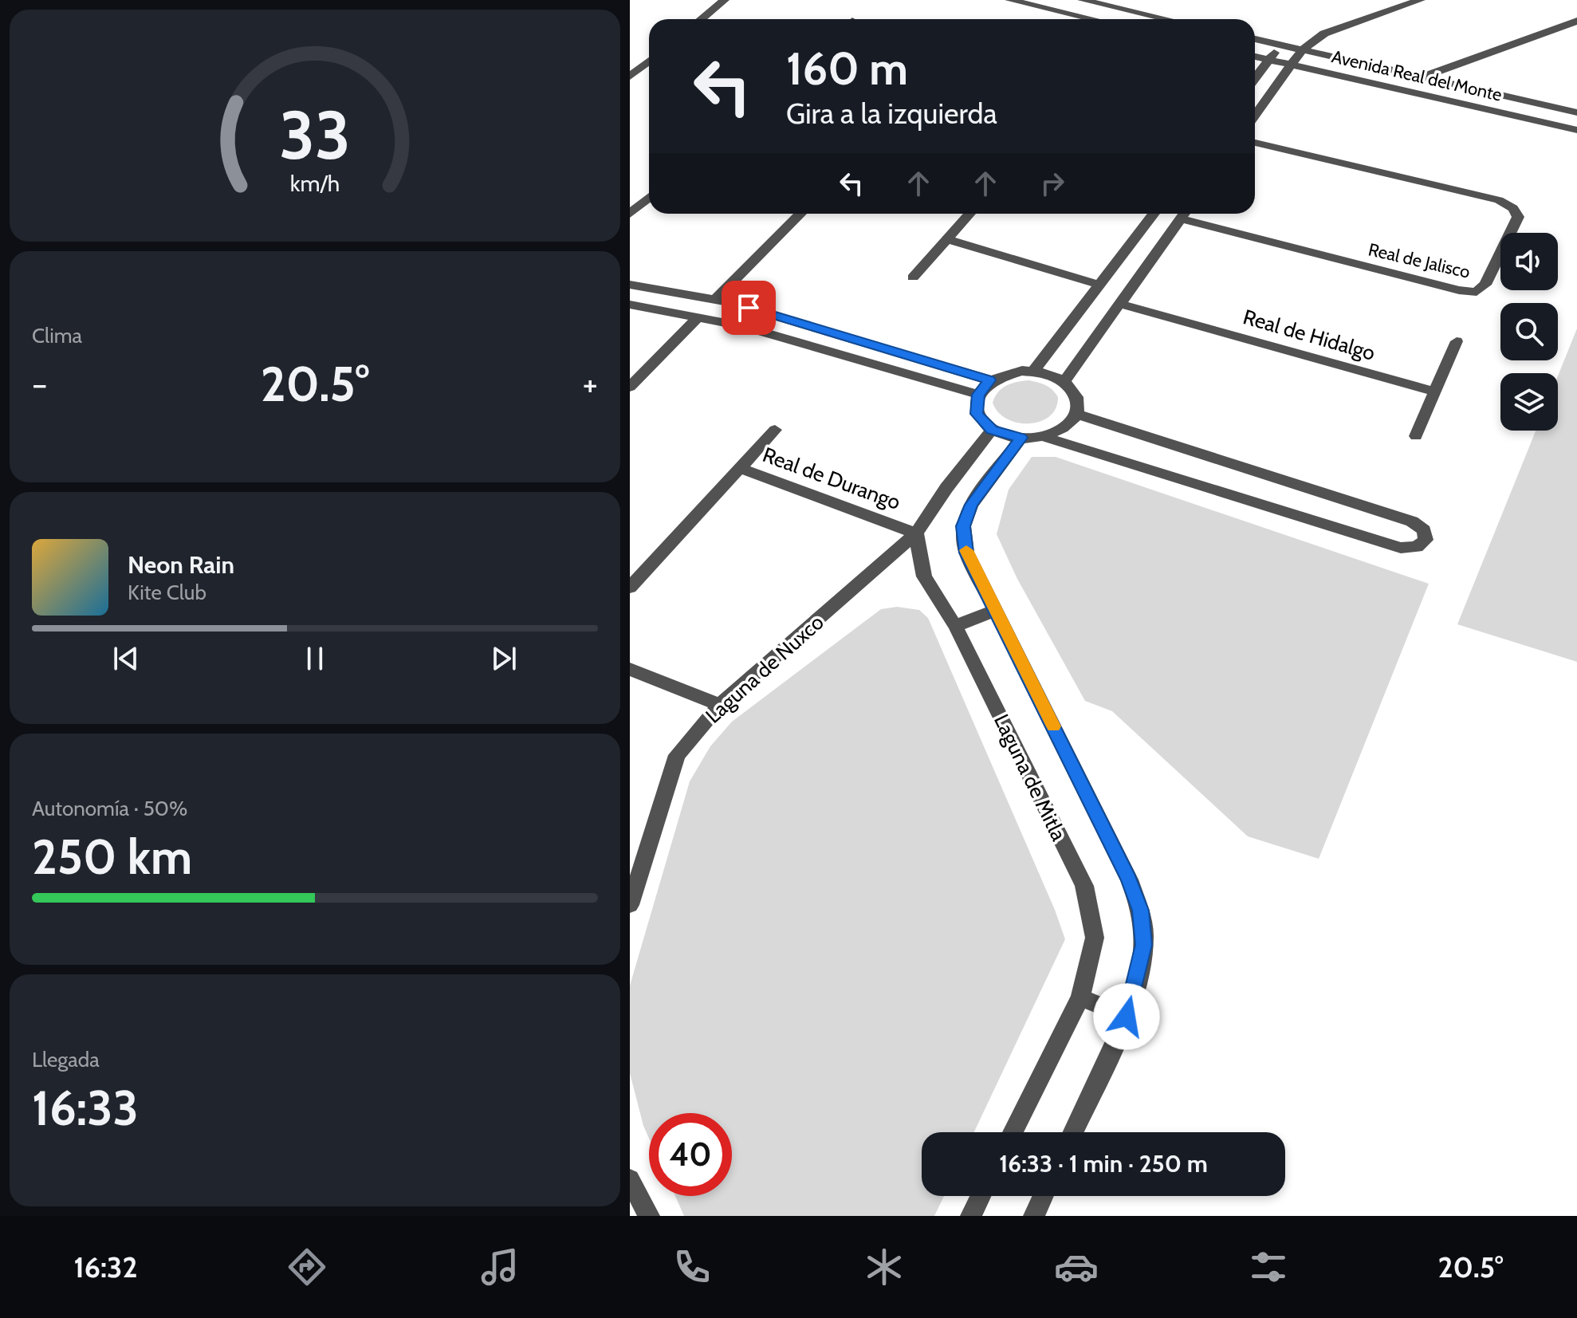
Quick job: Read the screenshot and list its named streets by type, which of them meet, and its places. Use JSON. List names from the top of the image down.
{
  "streets": {
    "street": [
      "Avenida Real del Monte",
      "Real de Jalisco",
      "Real de Hidalgo",
      "Real de Durango",
      "Laguna de Nuxco",
      "Laguna de Mitla"
    ]
  },
  "crossings": [
    ["Real de Durango", "Laguna de Nuxco"],
    ["Real de Durango", "Laguna de Mitla"],
    ["Laguna de Nuxco", "Laguna de Mitla"]
  ],
  "page": {
    "turn": ["160 m", "Gira a la izquierda"],
    "tile": [
      "Clima",
      ["Autonomía · 50%", "250 km"],
      ["Llegada", "16:33"]
    ],
    "heat": ["−", "20.5°", "+"],
    "song": ["Neon Rain", "Kite Club"],
    "limit": "40",
    "trip": "16:33 · 1 min · 250 m",
    "tabs": ["16:32", "20.5°"],
    "gauge": ["33", "km/h"]
  }
}
